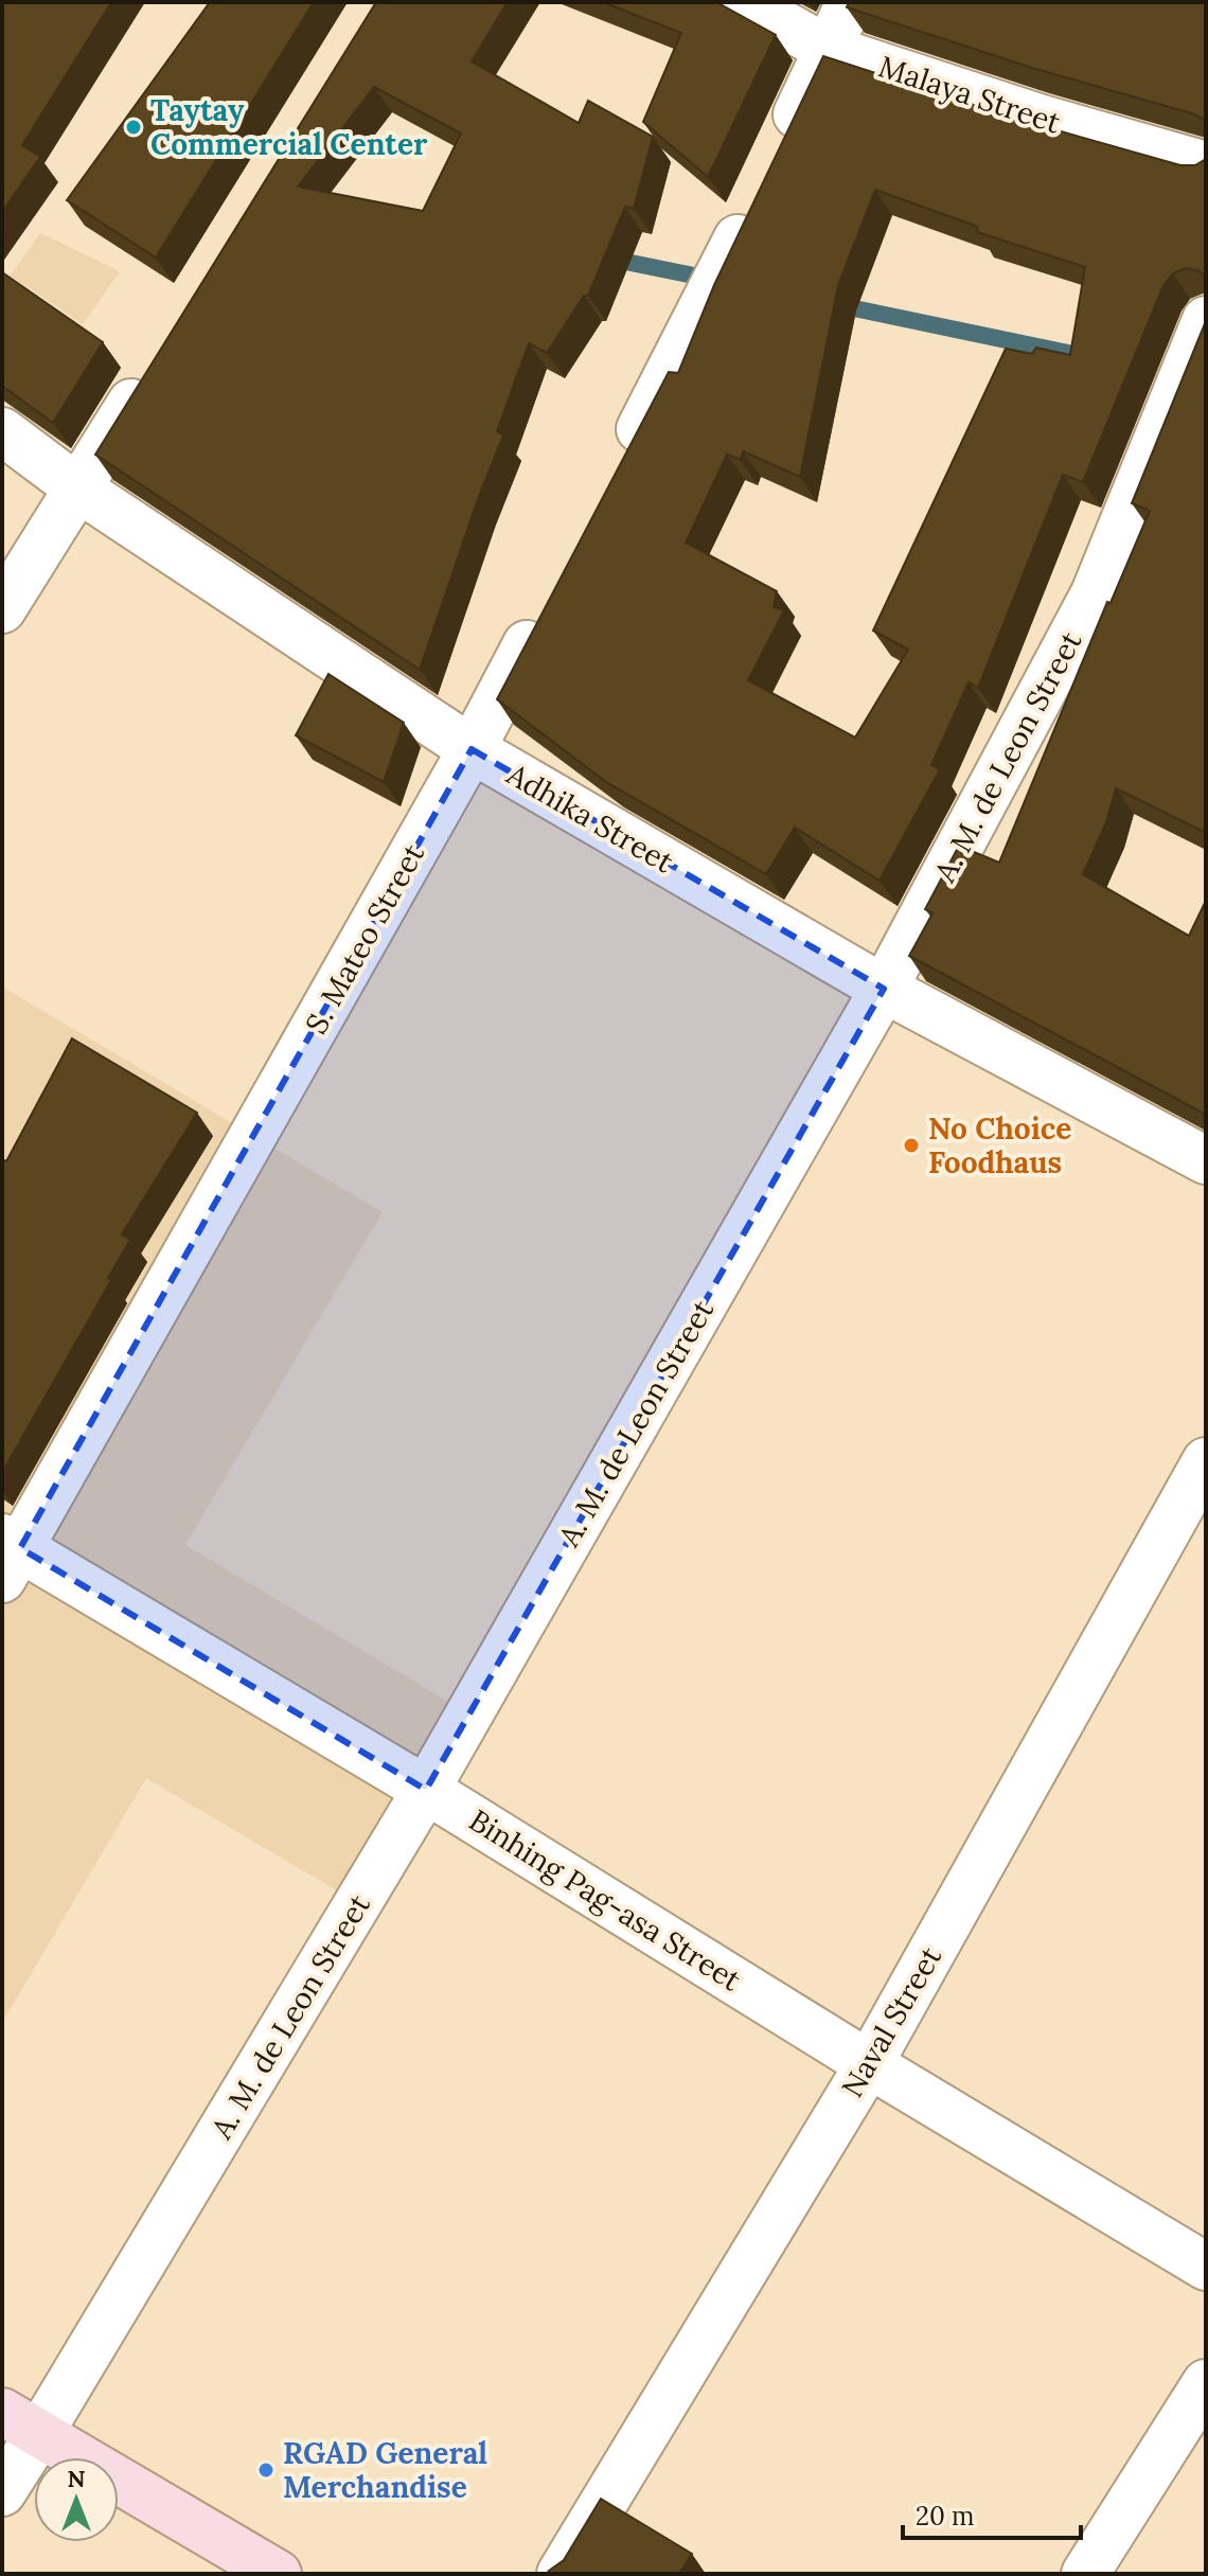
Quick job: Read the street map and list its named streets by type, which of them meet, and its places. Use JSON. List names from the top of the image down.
{
  "streets": {
    "street": [
      "Malaya Street",
      "A. M. de Leon Street",
      "Adhika Street",
      "S. Mateo Street",
      "Binhing Pag-asa Street",
      "Naval Street"
    ]
  },
  "crossings": [
    ["A. M. de Leon Street", "Adhika Street"],
    ["A. M. de Leon Street", "Binhing Pag-asa Street"],
    ["Adhika Street", "S. Mateo Street"],
    ["S. Mateo Street", "Binhing Pag-asa Street"],
    ["Binhing Pag-asa Street", "Naval Street"]
  ],
  "places": ["Taytay Commercial Center", "No Choice Foodhaus", "RGAD General Merchandise"],
  "scale_bar": "20 m",
  "north": "top"
}
